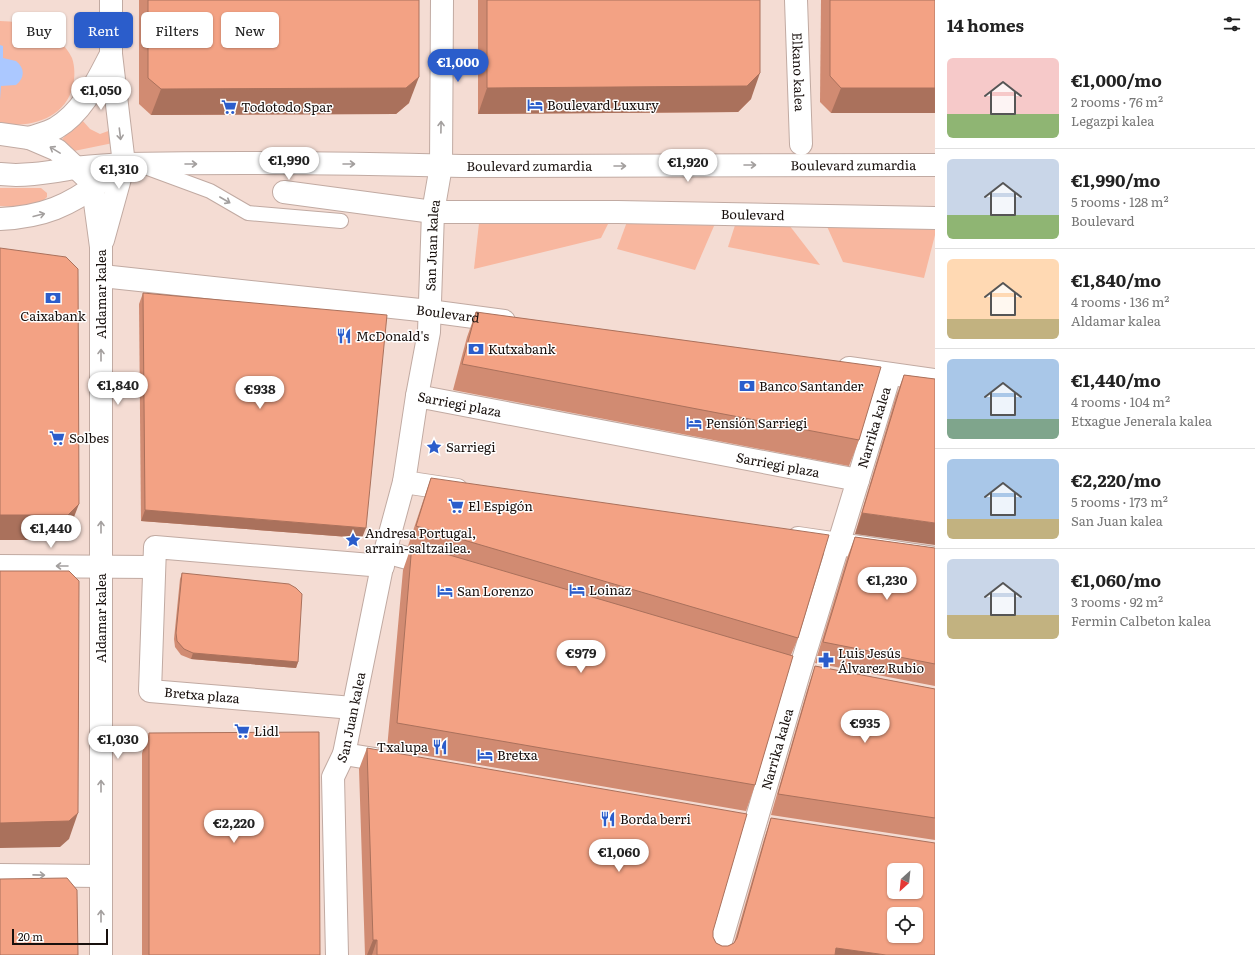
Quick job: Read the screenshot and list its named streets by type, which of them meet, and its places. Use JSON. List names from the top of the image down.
{
  "streets": {
    "street": [
      "Elkano kalea",
      "Boulevard zumardia",
      "Boulevard",
      "San Juan kalea",
      "Aldamar kalea",
      "Sarriegi plaza",
      "Narrika kalea",
      "Bretxa plaza"
    ]
  },
  "crossings": [
    ["Boulevard zumardia", "San Juan kalea"],
    ["Boulevard zumardia", "Aldamar kalea"],
    ["Boulevard", "San Juan kalea"],
    ["Boulevard", "Aldamar kalea"],
    ["San Juan kalea", "Sarriegi plaza"],
    ["San Juan kalea", "Bretxa plaza"],
    ["Sarriegi plaza", "Narrika kalea"]
  ],
  "one_way": ["Boulevard zumardia", "Aldamar kalea"],
  "places": {
    "hotel": [
      "Boulevard Luxury",
      "Pensión Sarriegi",
      "Loinaz",
      "San Lorenzo",
      "Bretxa"
    ],
    "supermarket": [
      "Todotodo Spar",
      "Solbes",
      "El Espigón",
      "Lidl"
    ],
    "bank": ["Caixabank", "Kutxabank", "Banco Santander"],
    "restaurant": ["McDonald's", "Txalupa", "Borda berri"],
    "place": ["Sarriegi", "Andresa Portugal, arrain-saltzailea."],
    "pharmacy": ["Luis Jesús Álvarez Rubio"]
  },
  "scale_bar": "20 m",
  "north": "bottom left",
  "page": {
    "heading": "14 homes",
    "chip": [
      "Buy",
      "Rent",
      "Filters",
      "New"
    ],
    "list": [
      {
        "name": "€1,000/mo",
        "note": "2 rooms · 76 m² · Legazpi kalea"
      },
      {
        "name": "€1,990/mo",
        "note": "5 rooms · 128 m² · Boulevard"
      },
      {
        "name": "€1,840/mo",
        "note": "4 rooms · 136 m² · Aldamar kalea"
      },
      {
        "name": "€1,440/mo",
        "note": "4 rooms · 104 m² · Etxague Jenerala kalea"
      },
      {
        "name": "€2,220/mo",
        "note": "5 rooms · 173 m² · San Juan kalea"
      },
      {
        "name": "€1,060/mo",
        "note": "3 rooms · 92 m² · Fermin Calbeton kalea"
      }
    ],
    "price": [
      "€1,000",
      "€1,050",
      "€1,990",
      "€1,920",
      "€1,310",
      "€1,840",
      "€938",
      "€1,440",
      "€1,230",
      "€979",
      "€935",
      "€1,030",
      "€2,220",
      "€1,060"
    ],
    "scale": "20 m"
  }
}
